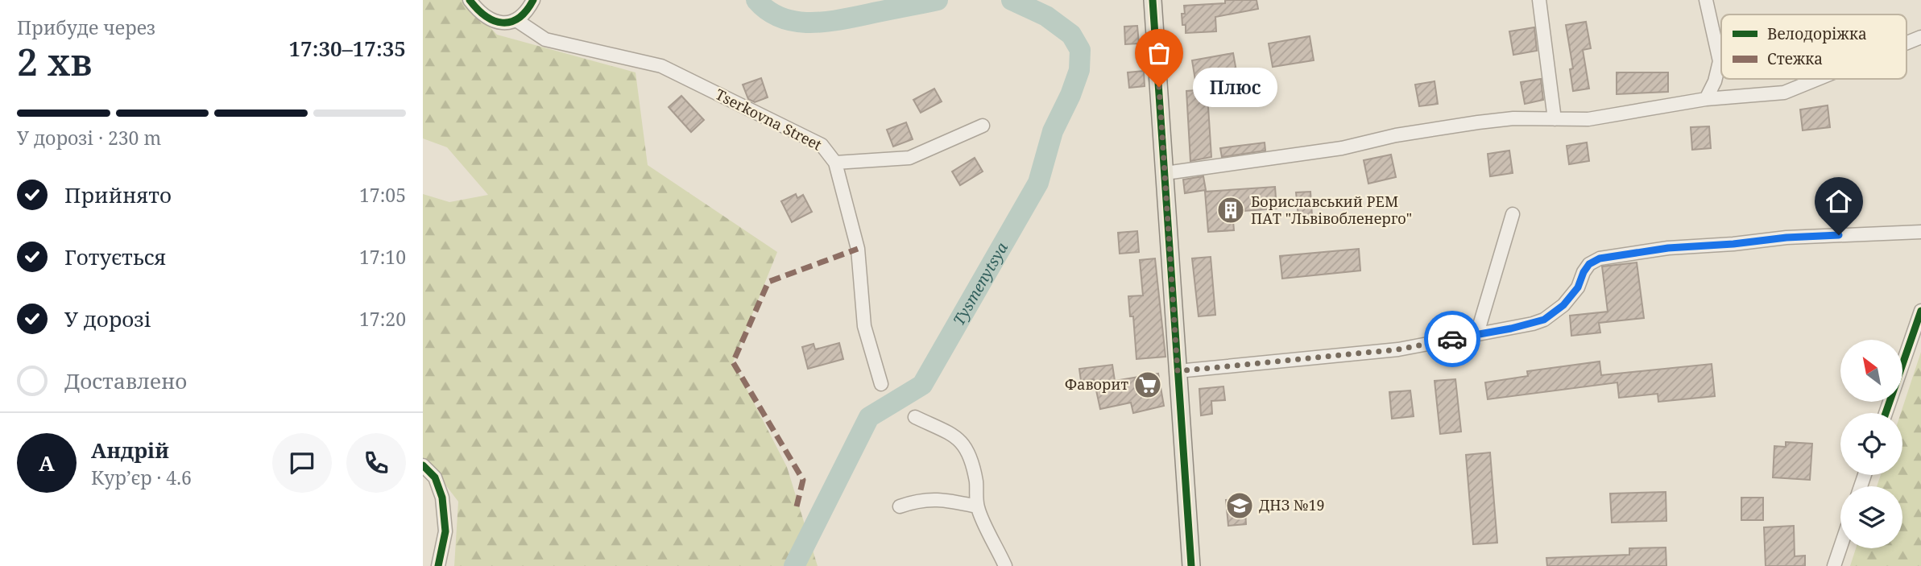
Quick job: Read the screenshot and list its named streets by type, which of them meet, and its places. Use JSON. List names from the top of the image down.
{
  "streets": {
    "street": ["Tserkovna Street"]
  },
  "water": ["Tysmenytsya"],
  "places": {
    "other": ["Плюс"],
    "building": ["Бориславський РЕМ ПАТ \"Львівобленерго\""],
    "supermarket": ["Фаворит"],
    "school or university": ["ДНЗ №19"]
  },
  "legend": ["Велодоріжка", "Стежка"],
  "north": "top left",
  "page": {
    "heading": ["2 хв", "Прибуде через", "17:30–17:35"],
    "panel": ["Андрій", "Кур’єр · 4.6"],
    "bubble": "Плюс",
    "bar": "У дорозі · 230 m",
    "list": [
      ["Прийнято", "17:05"],
      ["Готується", "17:10"],
      ["У дорозі", "17:20"],
      "Доставлено"
    ],
    "round": "А"
  }
}
